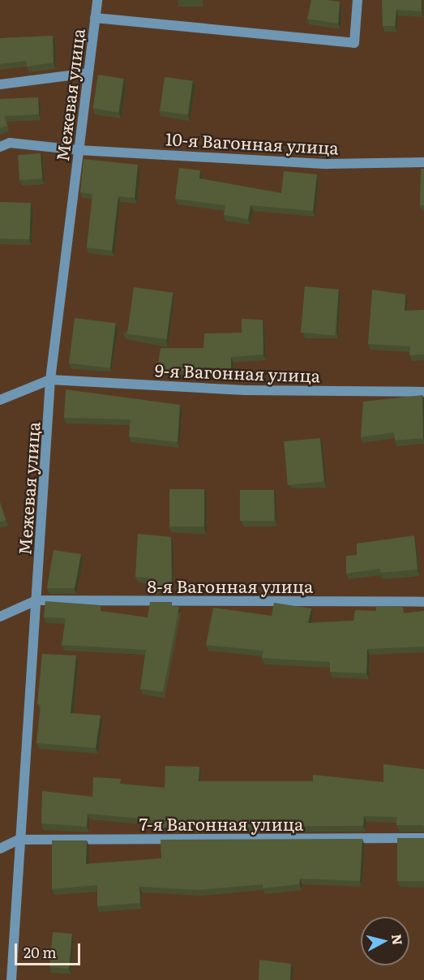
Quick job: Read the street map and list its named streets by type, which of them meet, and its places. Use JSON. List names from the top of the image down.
{
  "streets": {
    "street": [
      "Межевая улица",
      "10-я Вагонная улица",
      "9-я Вагонная улица",
      "8-я Вагонная улица",
      "7-я Вагонная улица"
    ]
  },
  "crossings": [
    ["Межевая улица", "10-я Вагонная улица"],
    ["Межевая улица", "9-я Вагонная улица"],
    ["Межевая улица", "8-я Вагонная улица"],
    ["Межевая улица", "7-я Вагонная улица"]
  ],
  "scale_bar": "20 m",
  "north": "right"
}
